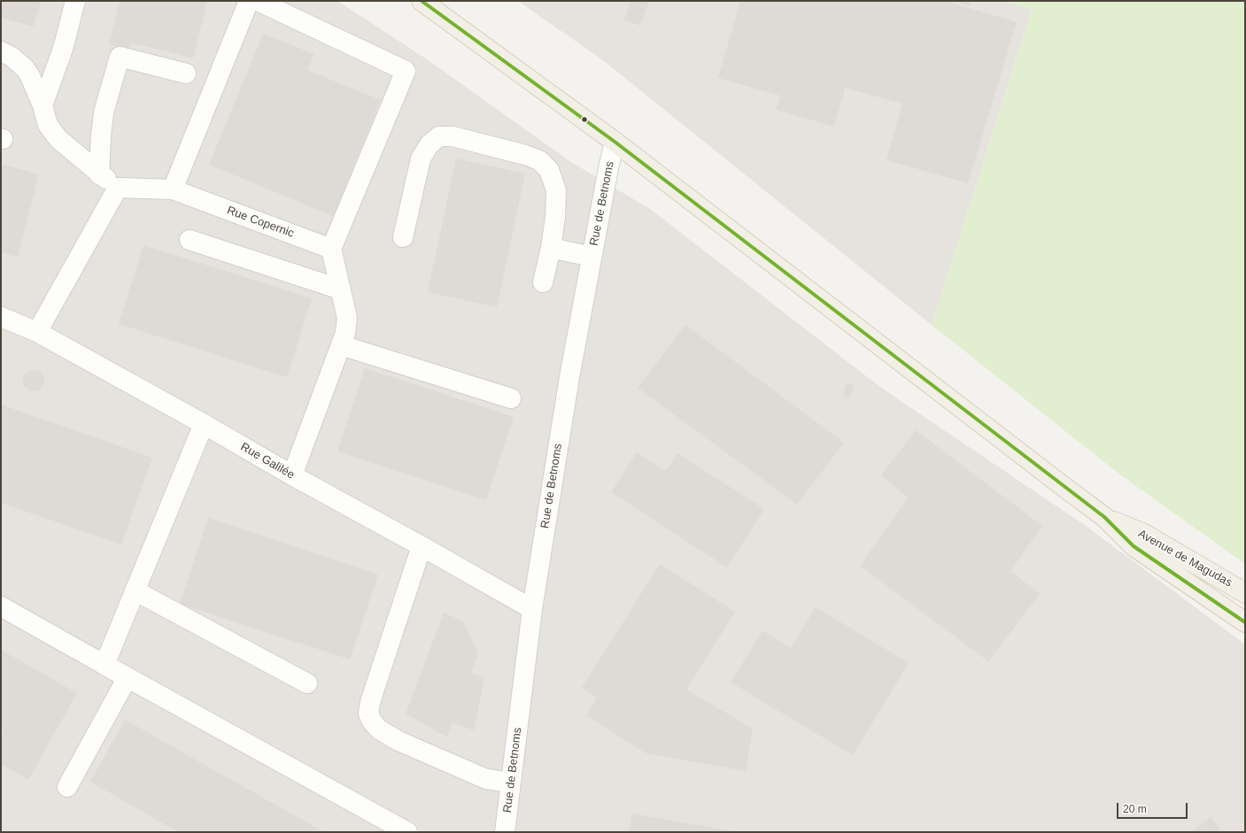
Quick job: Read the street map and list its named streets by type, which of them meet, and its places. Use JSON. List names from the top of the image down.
{
  "streets": {
    "main road": ["Avenue de Magudas"],
    "street": ["Rue de Betnoms", "Rue Copernic", "Rue Galilée"]
  },
  "crossings": [
    ["Rue de Betnoms", "Rue Galilée"],
    ["Rue de Betnoms", "Avenue de Magudas"]
  ],
  "scale_bar": "20 m"
}
